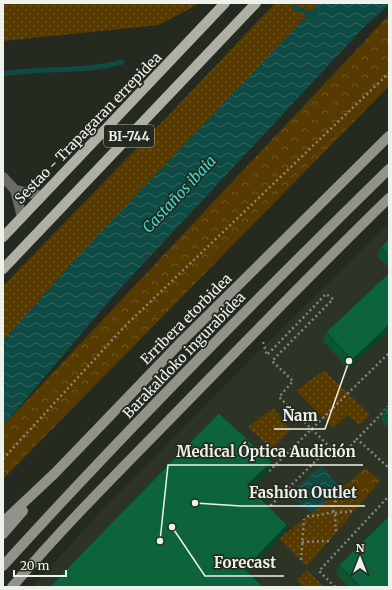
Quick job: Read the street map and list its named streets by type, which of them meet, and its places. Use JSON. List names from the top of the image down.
{
  "streets": {
    "main road": ["Sestao - Trapagaran errepidea", "BI-744"],
    "street": ["Erribera etorbidea", "Barakaldoko ingurabidea"]
  },
  "water": ["Castaños ibaia"],
  "places": [
    "Ñam",
    "Fashion Outlet",
    "Forecast",
    "Medical Óptica Audición"
  ],
  "scale_bar": "20 m",
  "north": "top"
}
